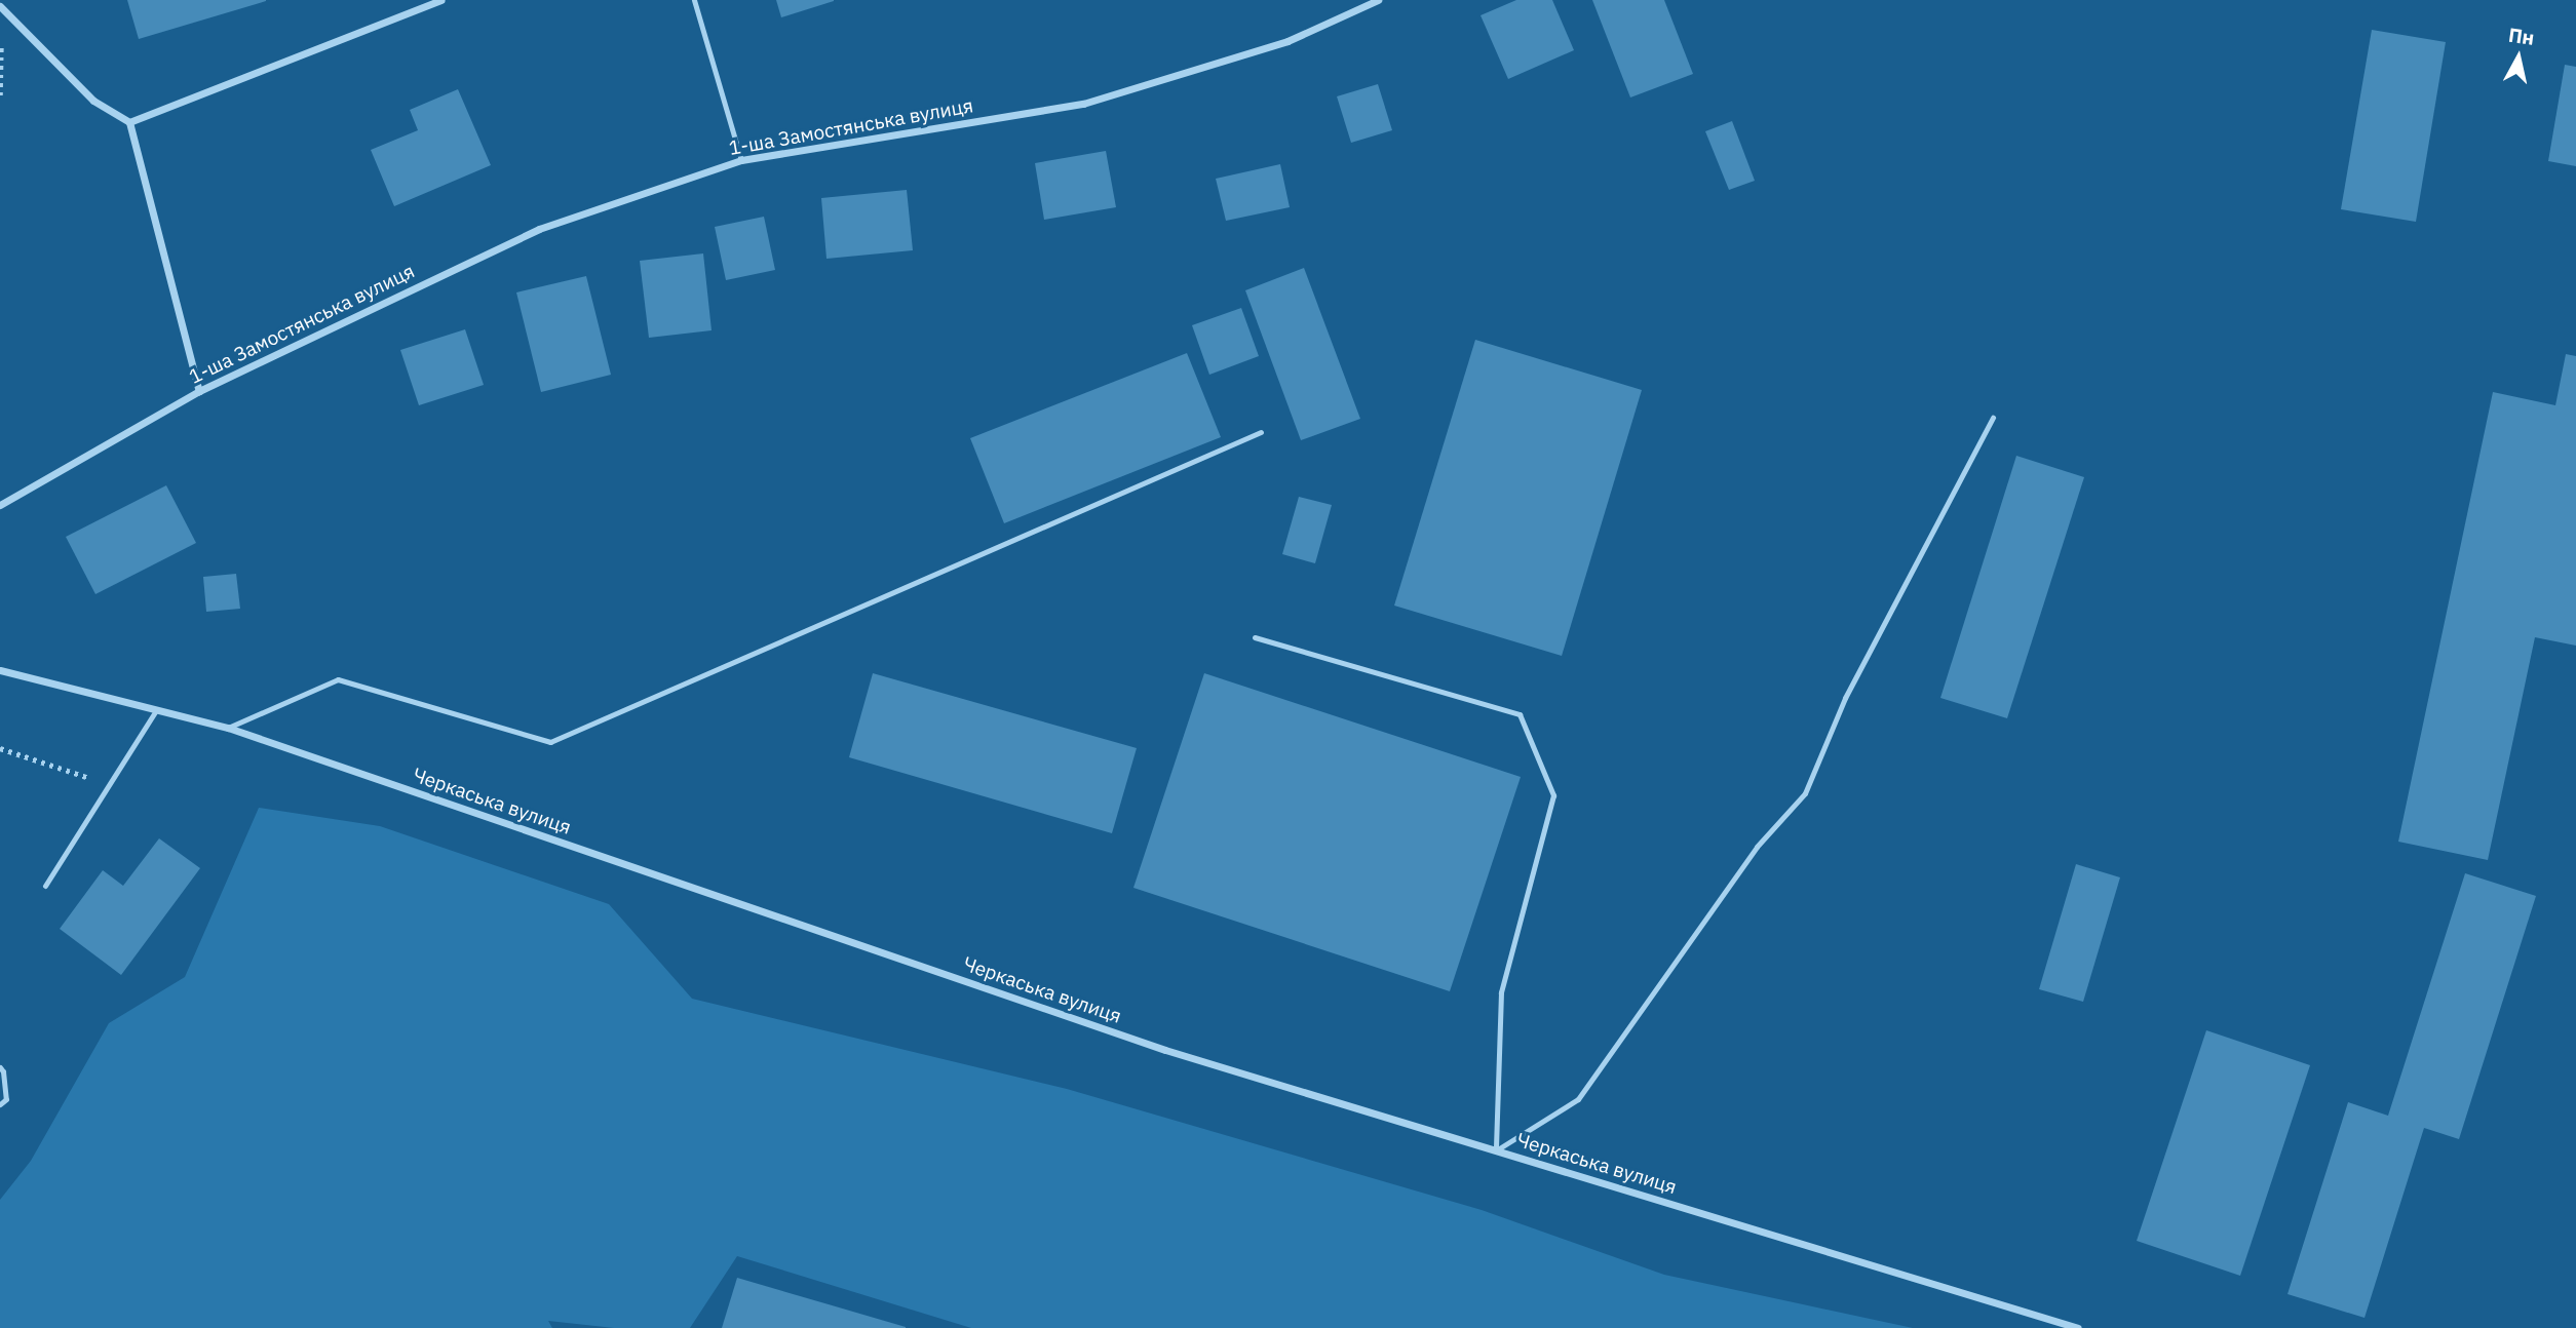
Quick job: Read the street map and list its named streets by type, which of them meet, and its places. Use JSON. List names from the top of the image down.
{
  "streets": {
    "street": ["1-ша Замостянська вулиця", "Черкаська вулиця"]
  },
  "north": "top"
}
